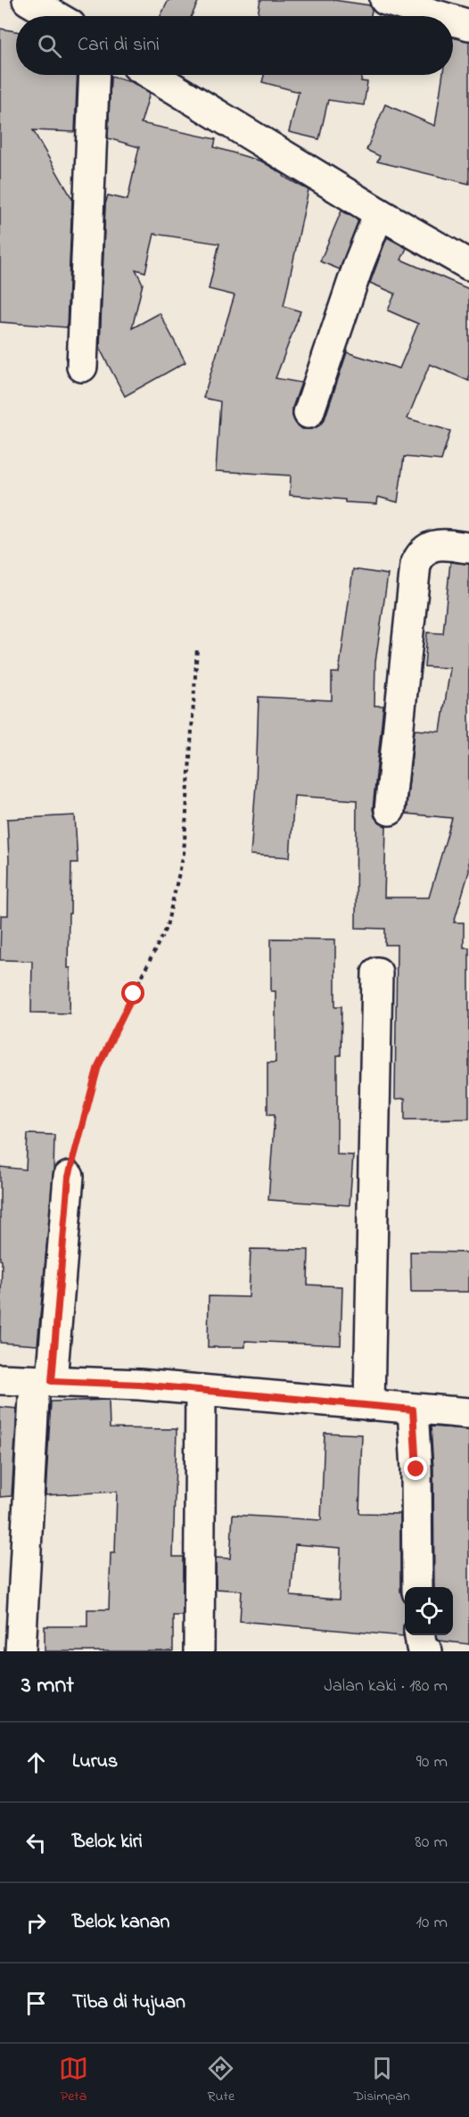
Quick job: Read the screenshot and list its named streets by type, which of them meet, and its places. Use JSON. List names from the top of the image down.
{
  "page": {
    "search": "Cari di sini",
    "heading": ["3 mnt", "Jalan kaki · 180 m"],
    "list": [
      ["Lurus", "90 m"],
      ["Belok kiri", "80 m"],
      ["Belok kanan", "10 m"],
      "Tiba di tujuan"
    ],
    "nav": ["Peta", "Rute", "Disimpan"]
  }
}
